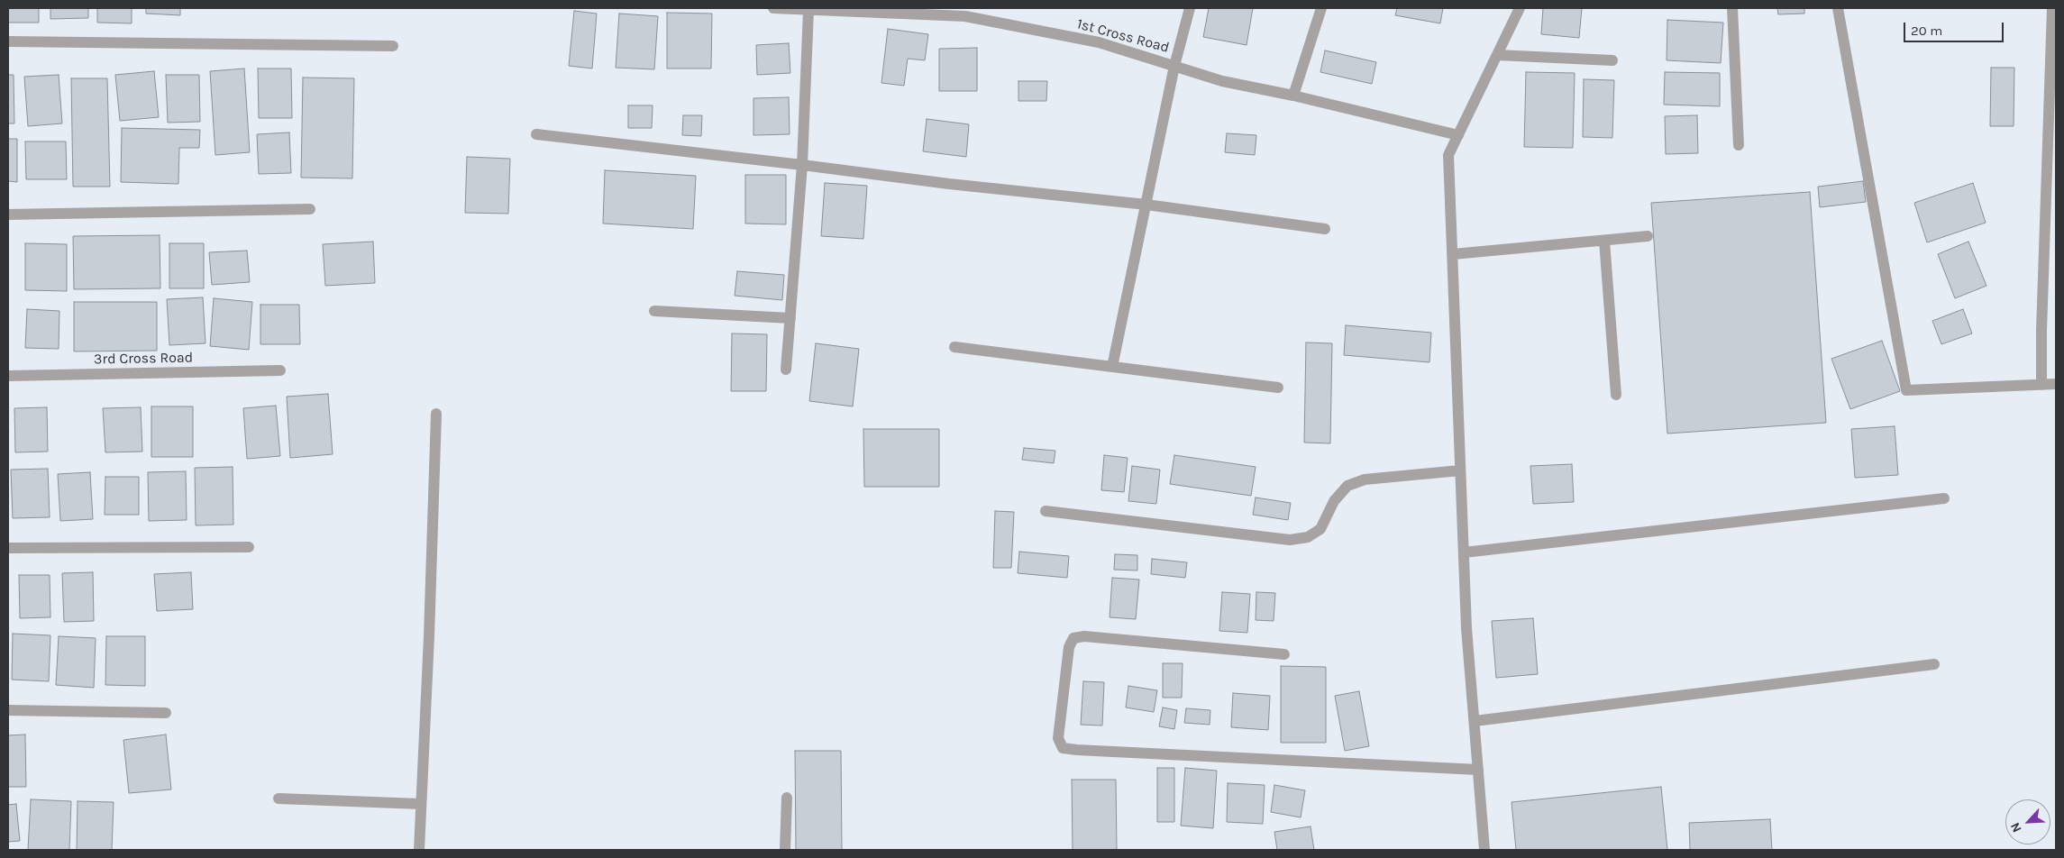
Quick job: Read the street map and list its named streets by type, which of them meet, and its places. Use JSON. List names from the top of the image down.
{
  "streets": {
    "street": ["1st Cross Road", "3rd Cross Road"]
  },
  "scale_bar": "20 m",
  "north": "bottom left"
}
